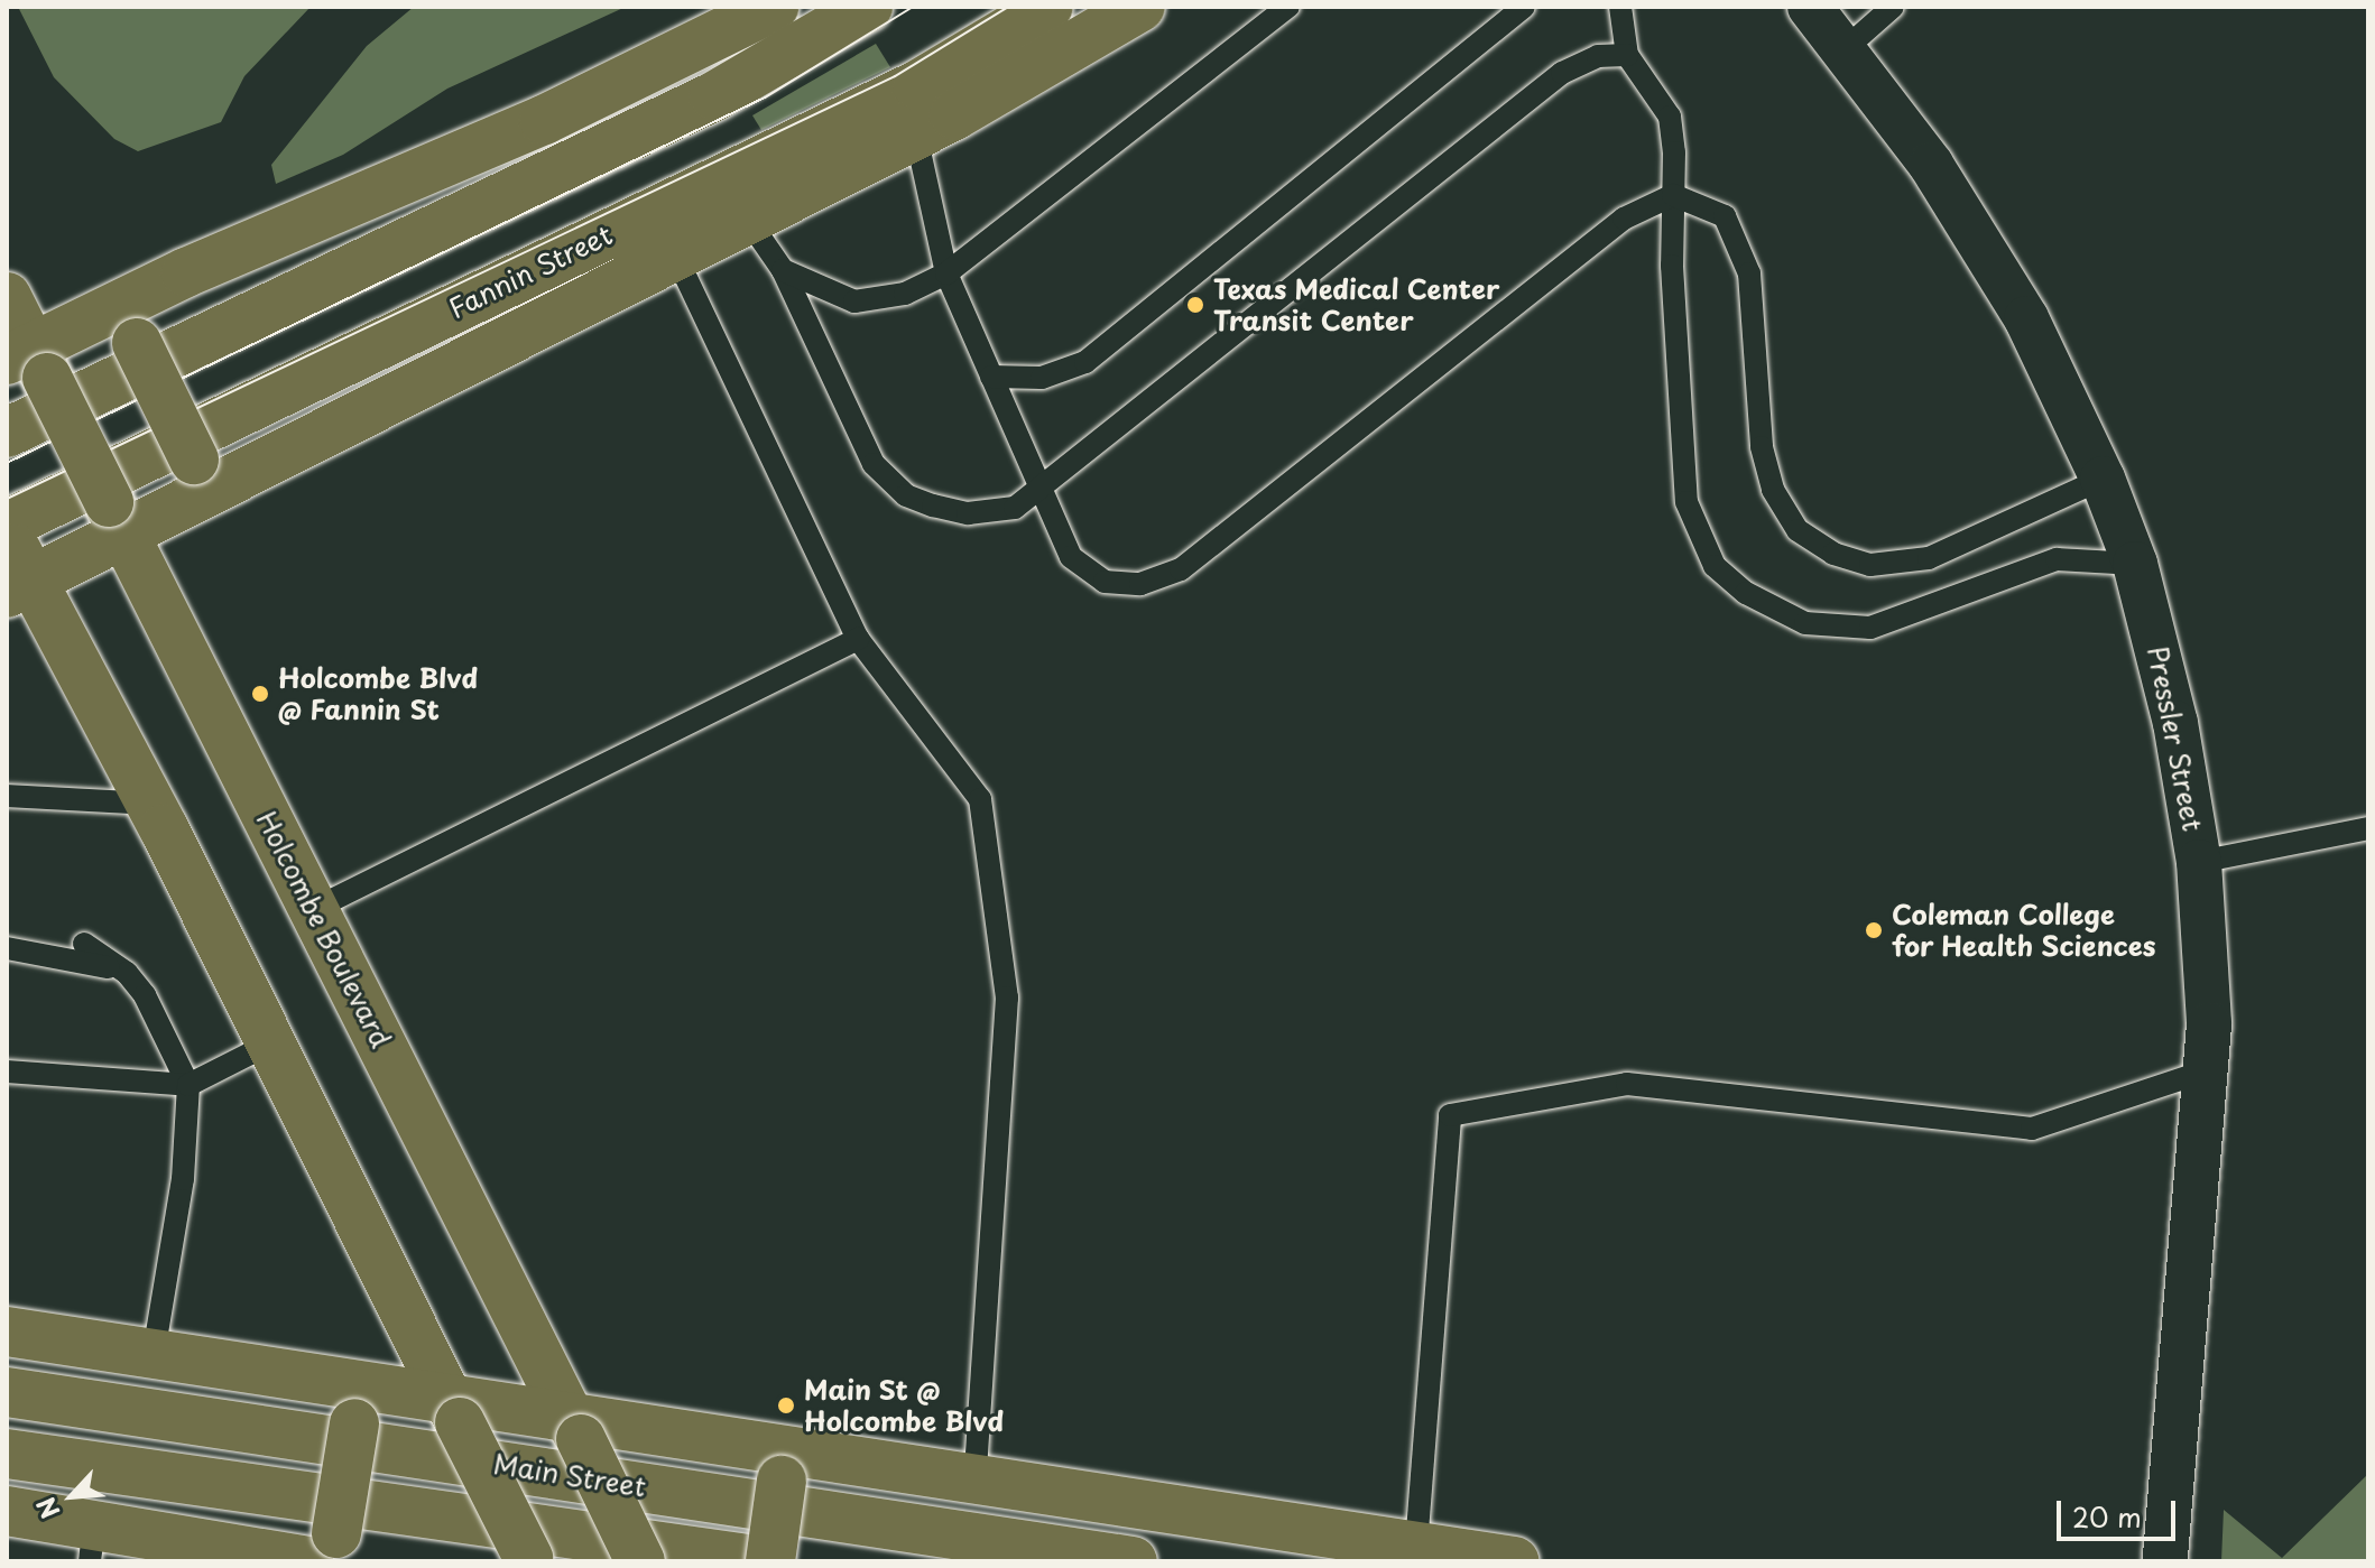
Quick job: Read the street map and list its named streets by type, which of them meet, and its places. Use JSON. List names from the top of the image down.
{
  "streets": {
    "main road": ["Fannin Street", "Holcombe Boulevard", "Main Street"],
    "street": ["Pressler Street"]
  },
  "places": [
    "Texas Medical Center Transit Center",
    "Holcombe Blvd @ Fannin St",
    "Coleman College for Health Sciences",
    "Main St @ Holcombe Blvd"
  ],
  "scale_bar": "20 m",
  "north": "bottom left"
}
